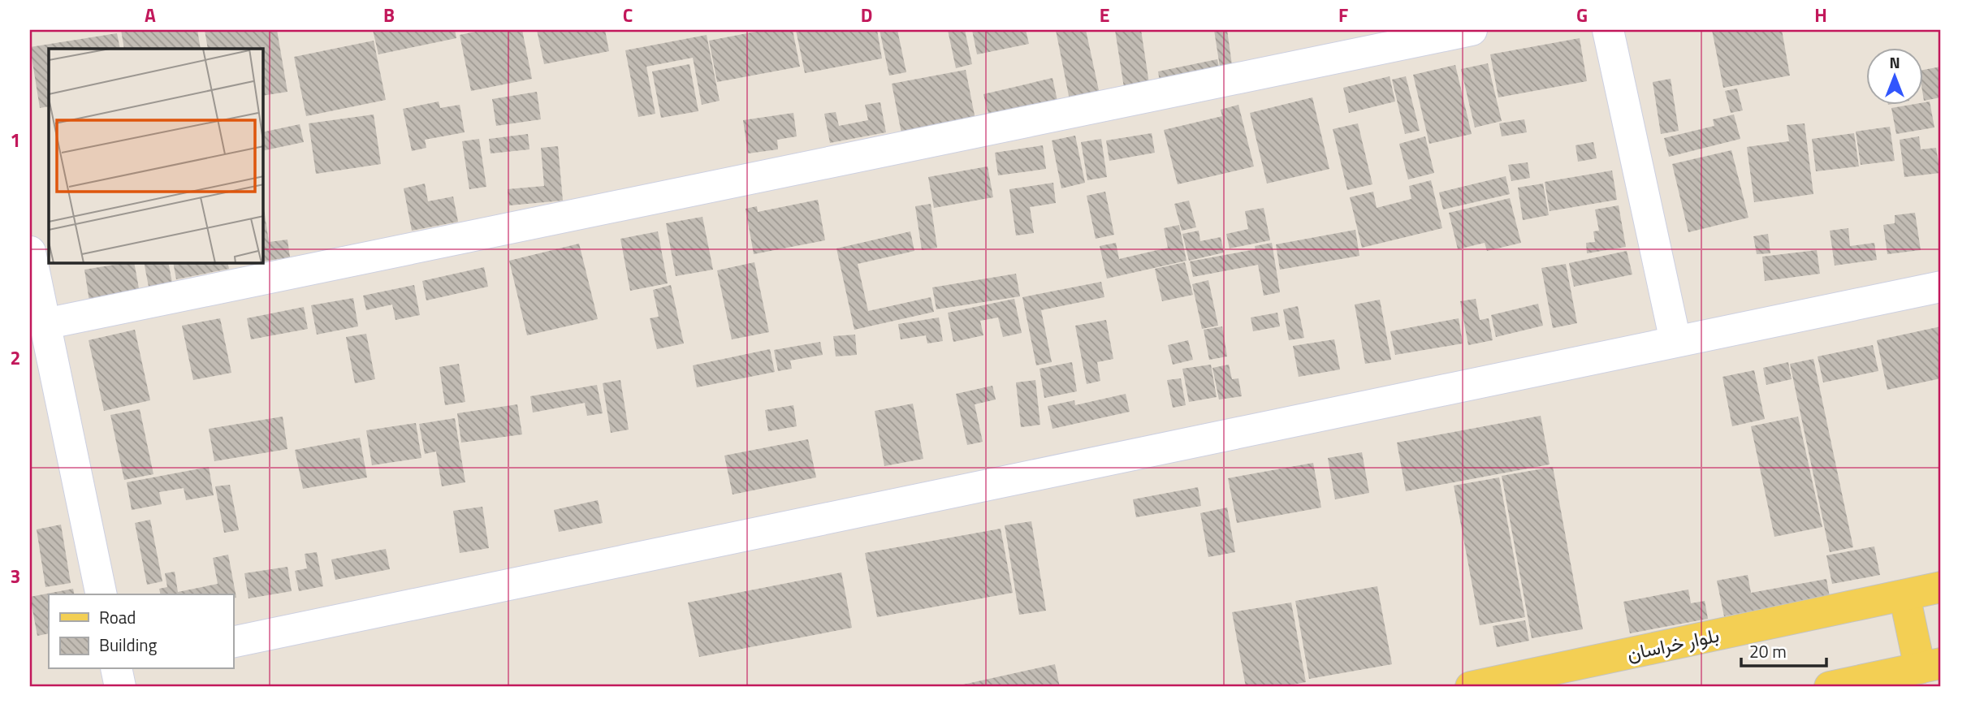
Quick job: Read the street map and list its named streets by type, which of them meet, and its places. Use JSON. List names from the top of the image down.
{
  "streets": {
    "main road": ["بلوار خراسان"]
  },
  "legend": ["Road", "Building"],
  "scale_bar": "20 m",
  "north": "top",
  "grid": {
    "columns": [
      "A",
      "B",
      "C",
      "D",
      "E",
      "F",
      "G",
      "H"
    ],
    "rows": ["1", "2", "3"]
  }
}
